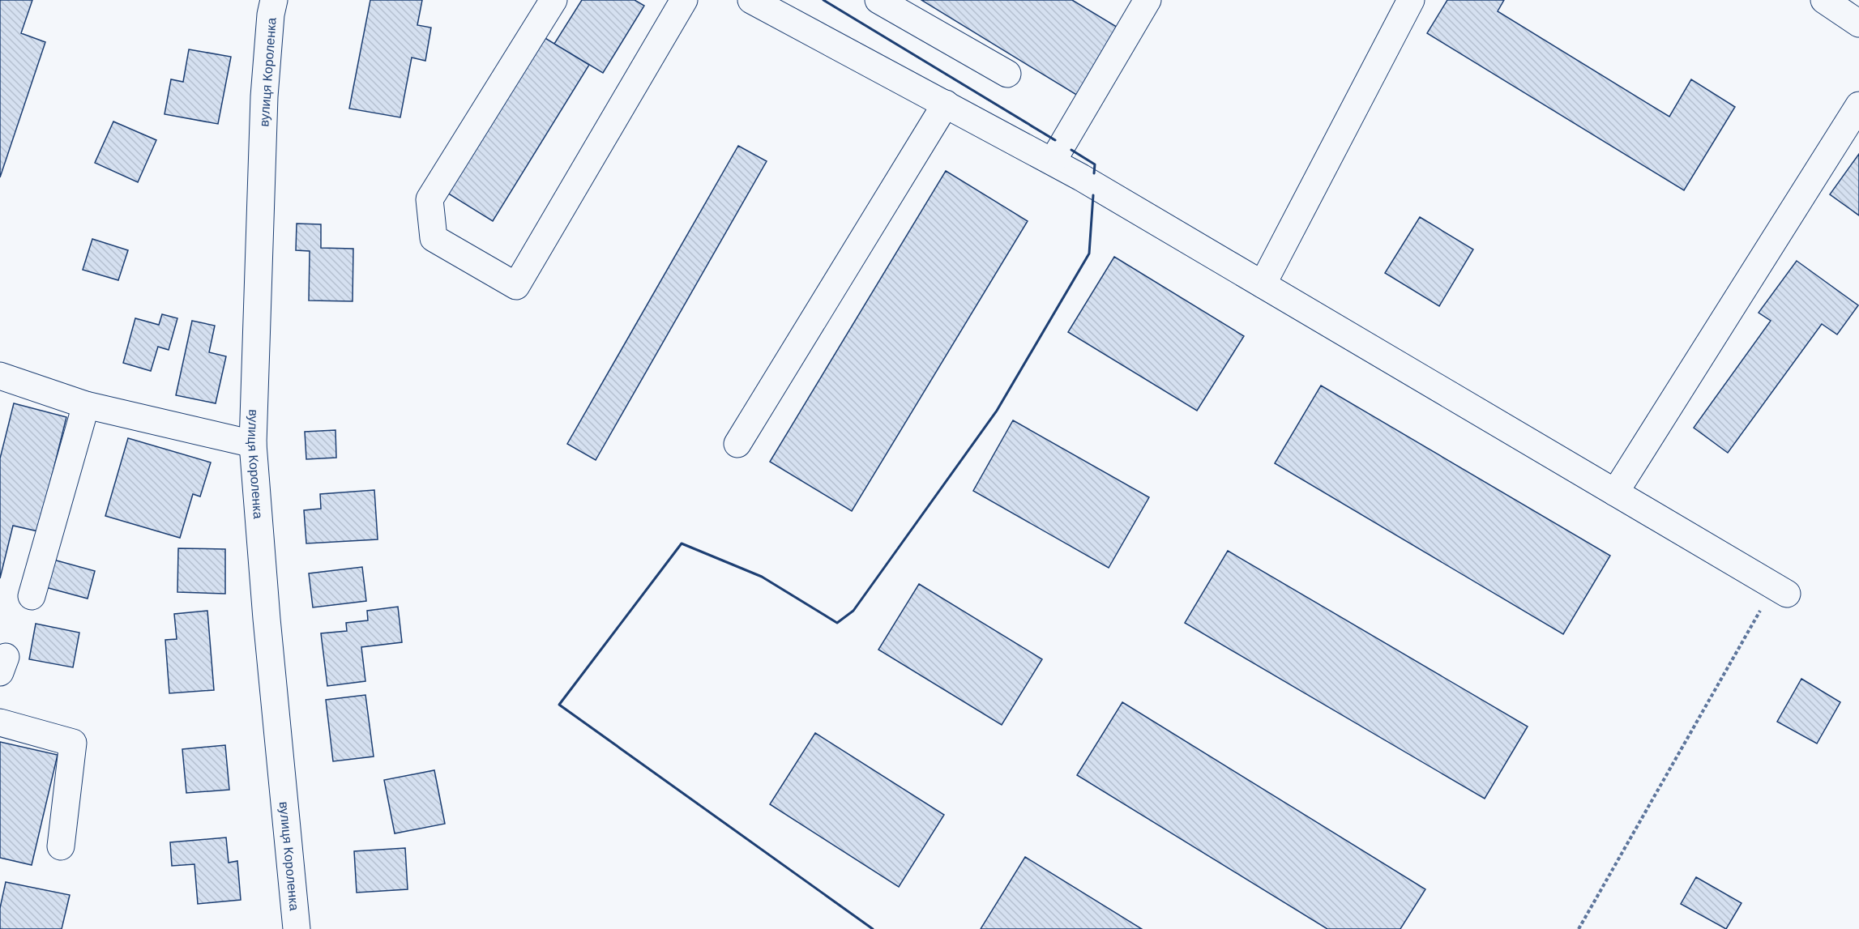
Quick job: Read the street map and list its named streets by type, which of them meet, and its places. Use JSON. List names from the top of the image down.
{
  "streets": {
    "street": ["вулиця Короленка"]
  }
}
